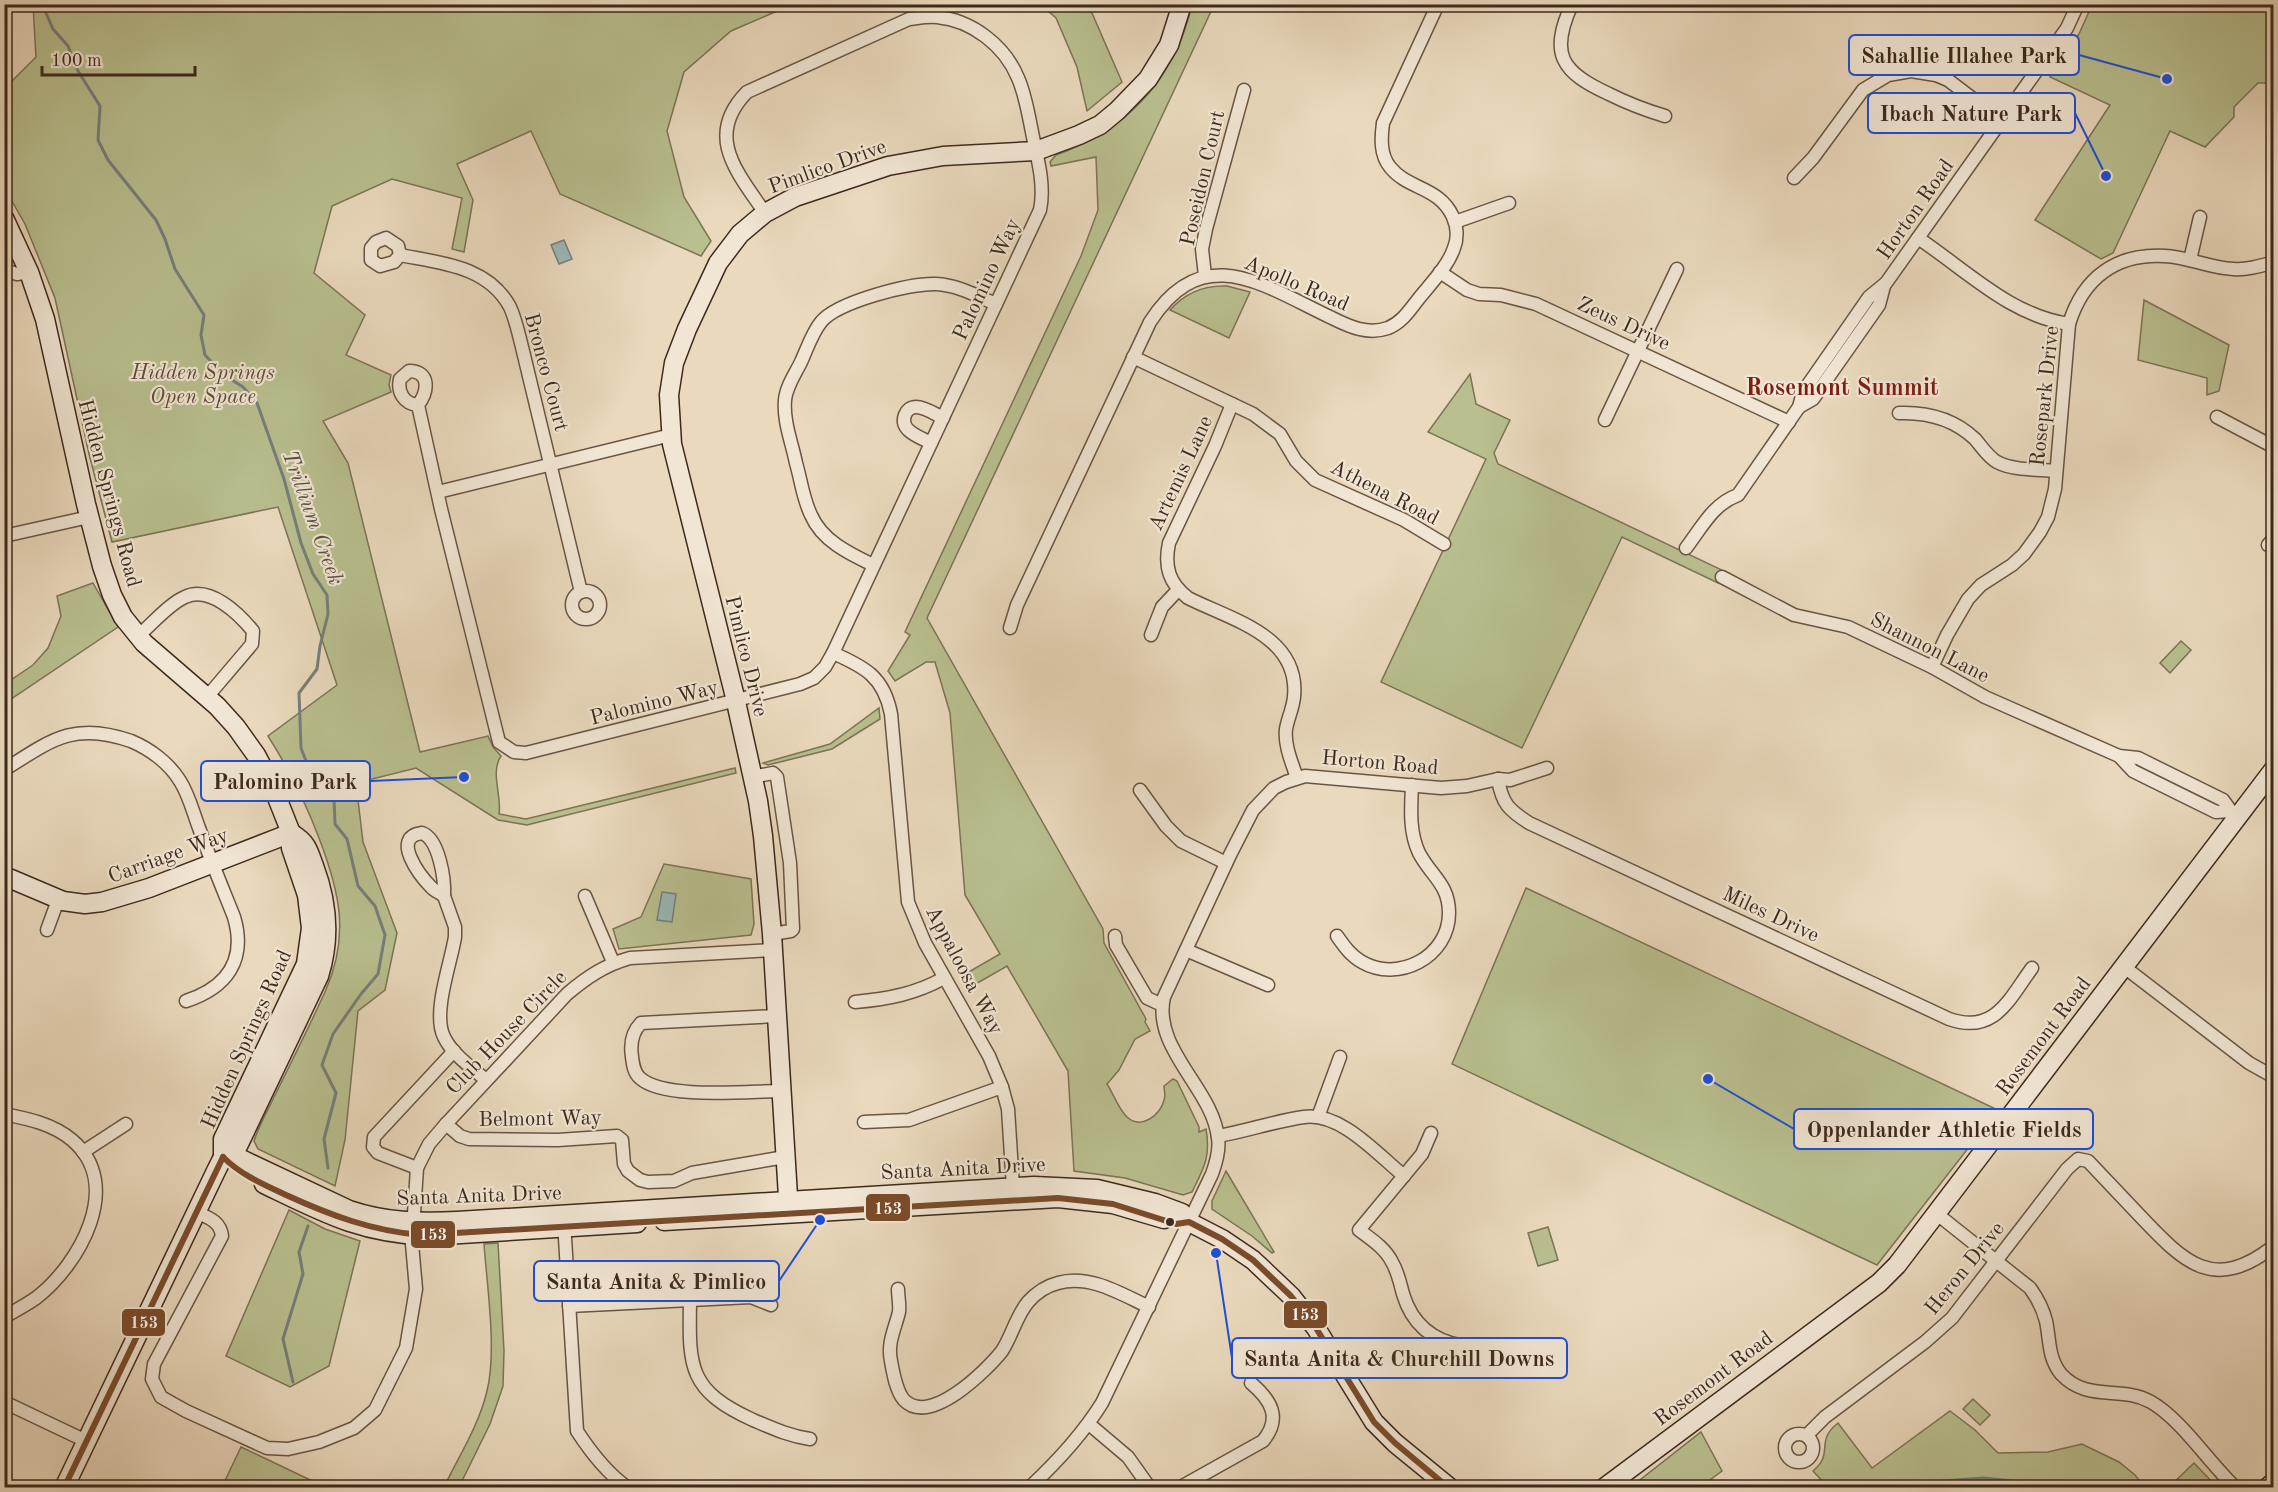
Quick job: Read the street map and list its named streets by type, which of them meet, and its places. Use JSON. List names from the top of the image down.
{
  "streets": {
    "main road": [
      "Pimlico Drive",
      "Hidden Springs Road",
      "Carriage Way",
      "Rosemont Road",
      "Santa Anita Drive"
    ],
    "street": [
      "Poseidon Court",
      "Horton Road",
      "Palomino Way",
      "Apollo Road",
      "Zeus Drive",
      "Bronco Court",
      "Rosepark Drive",
      "Artemis Lane",
      "Athena Road",
      "Shannon Lane",
      "Miles Drive",
      "Appaloosa Way",
      "Club House Circle",
      "Belmont Way",
      "Heron Drive"
    ]
  },
  "crossings": [
    ["Pimlico Drive", "Palomino Way"],
    ["Pimlico Drive", "Club House Circle"],
    ["Pimlico Drive", "Belmont Way"],
    ["Pimlico Drive", "Santa Anita Drive"],
    ["Poseidon Court", "Apollo Road"],
    ["Horton Road", "Zeus Drive"],
    ["Horton Road", "Miles Drive"],
    ["Palomino Way", "Appaloosa Way"],
    ["Apollo Road", "Zeus Drive"],
    ["Apollo Road", "Athena Road"],
    ["Rosepark Drive", "Shannon Lane"],
    ["Artemis Lane", "Athena Road"],
    ["Hidden Springs Road", "Carriage Way"],
    ["Hidden Springs Road", "Club House Circle"],
    ["Hidden Springs Road", "Santa Anita Drive"],
    ["Shannon Lane", "Rosemont Road"],
    ["Appaloosa Way", "Santa Anita Drive"],
    ["Club House Circle", "Belmont Way"],
    ["Club House Circle", "Santa Anita Drive"]
  ],
  "districts": ["Rosemont Summit"],
  "water": ["Trillium Creek"],
  "parks": ["Hidden Springs Open Space"],
  "places": [
    "Sahallie Illahee Park",
    "Ibach Nature Park",
    "Palomino Park",
    "Oppenlander Athletic Fields",
    "Santa Anita & Pimlico",
    "Santa Anita & Churchill Downs"
  ],
  "lines": ["transit line 153"],
  "scale_bar": "100 m"
}
